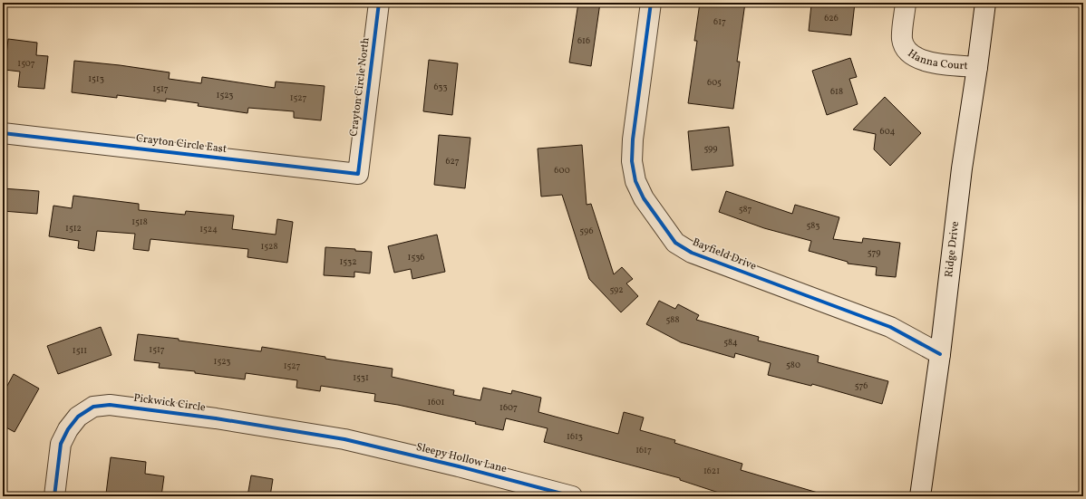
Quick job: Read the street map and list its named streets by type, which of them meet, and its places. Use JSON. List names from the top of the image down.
{
  "streets": {
    "street": [
      "Hanna Court",
      "Crayton Circle North",
      "Crayton Circle East",
      "Ridge Drive",
      "Bayfield Drive",
      "Pickwick Circle",
      "Sleepy Hollow Lane"
    ]
  },
  "crossings": [
    ["Hanna Court", "Ridge Drive"],
    ["Crayton Circle North", "Crayton Circle East"],
    ["Ridge Drive", "Bayfield Drive"],
    ["Pickwick Circle", "Sleepy Hollow Lane"]
  ],
  "house_numbers": [
    "626",
    "617",
    "616",
    "1507",
    "1513",
    "605",
    "633",
    "1517",
    "618",
    "1523",
    "1527",
    "604",
    "599",
    "627",
    "600",
    "587",
    "1518",
    "583",
    "1512",
    "1524",
    "596",
    "1528",
    "579",
    "1536",
    "1532",
    "592",
    "588",
    "584",
    "1517",
    "1511",
    "1523",
    "580",
    "1527",
    "1531",
    "576",
    "1601",
    "1607",
    "1613",
    "1617",
    "1621"
  ]
}
